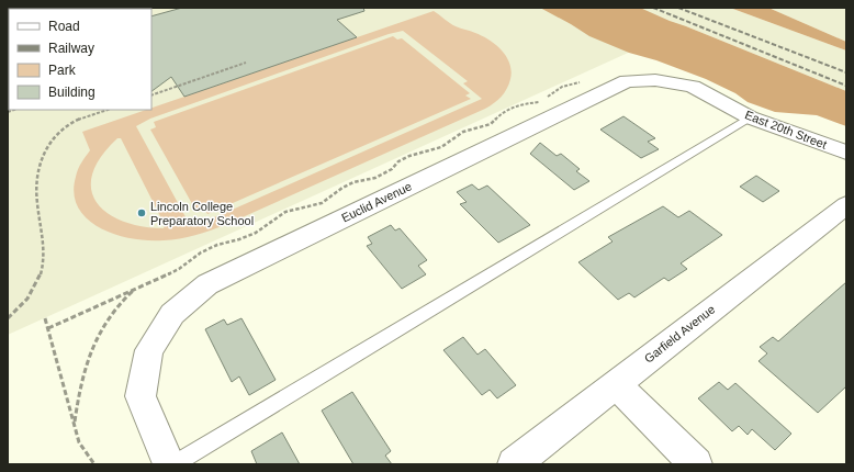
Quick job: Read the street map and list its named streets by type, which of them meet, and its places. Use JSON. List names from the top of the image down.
{
  "streets": {
    "street": ["East 20th Street", "Euclid Avenue", "Garfield Avenue"]
  },
  "crossings": [
    ["East 20th Street", "Euclid Avenue"]
  ],
  "places": ["Lincoln College Preparatory School"],
  "legend": [
    "Road",
    "Railway",
    "Park",
    "Building"
  ]
}
